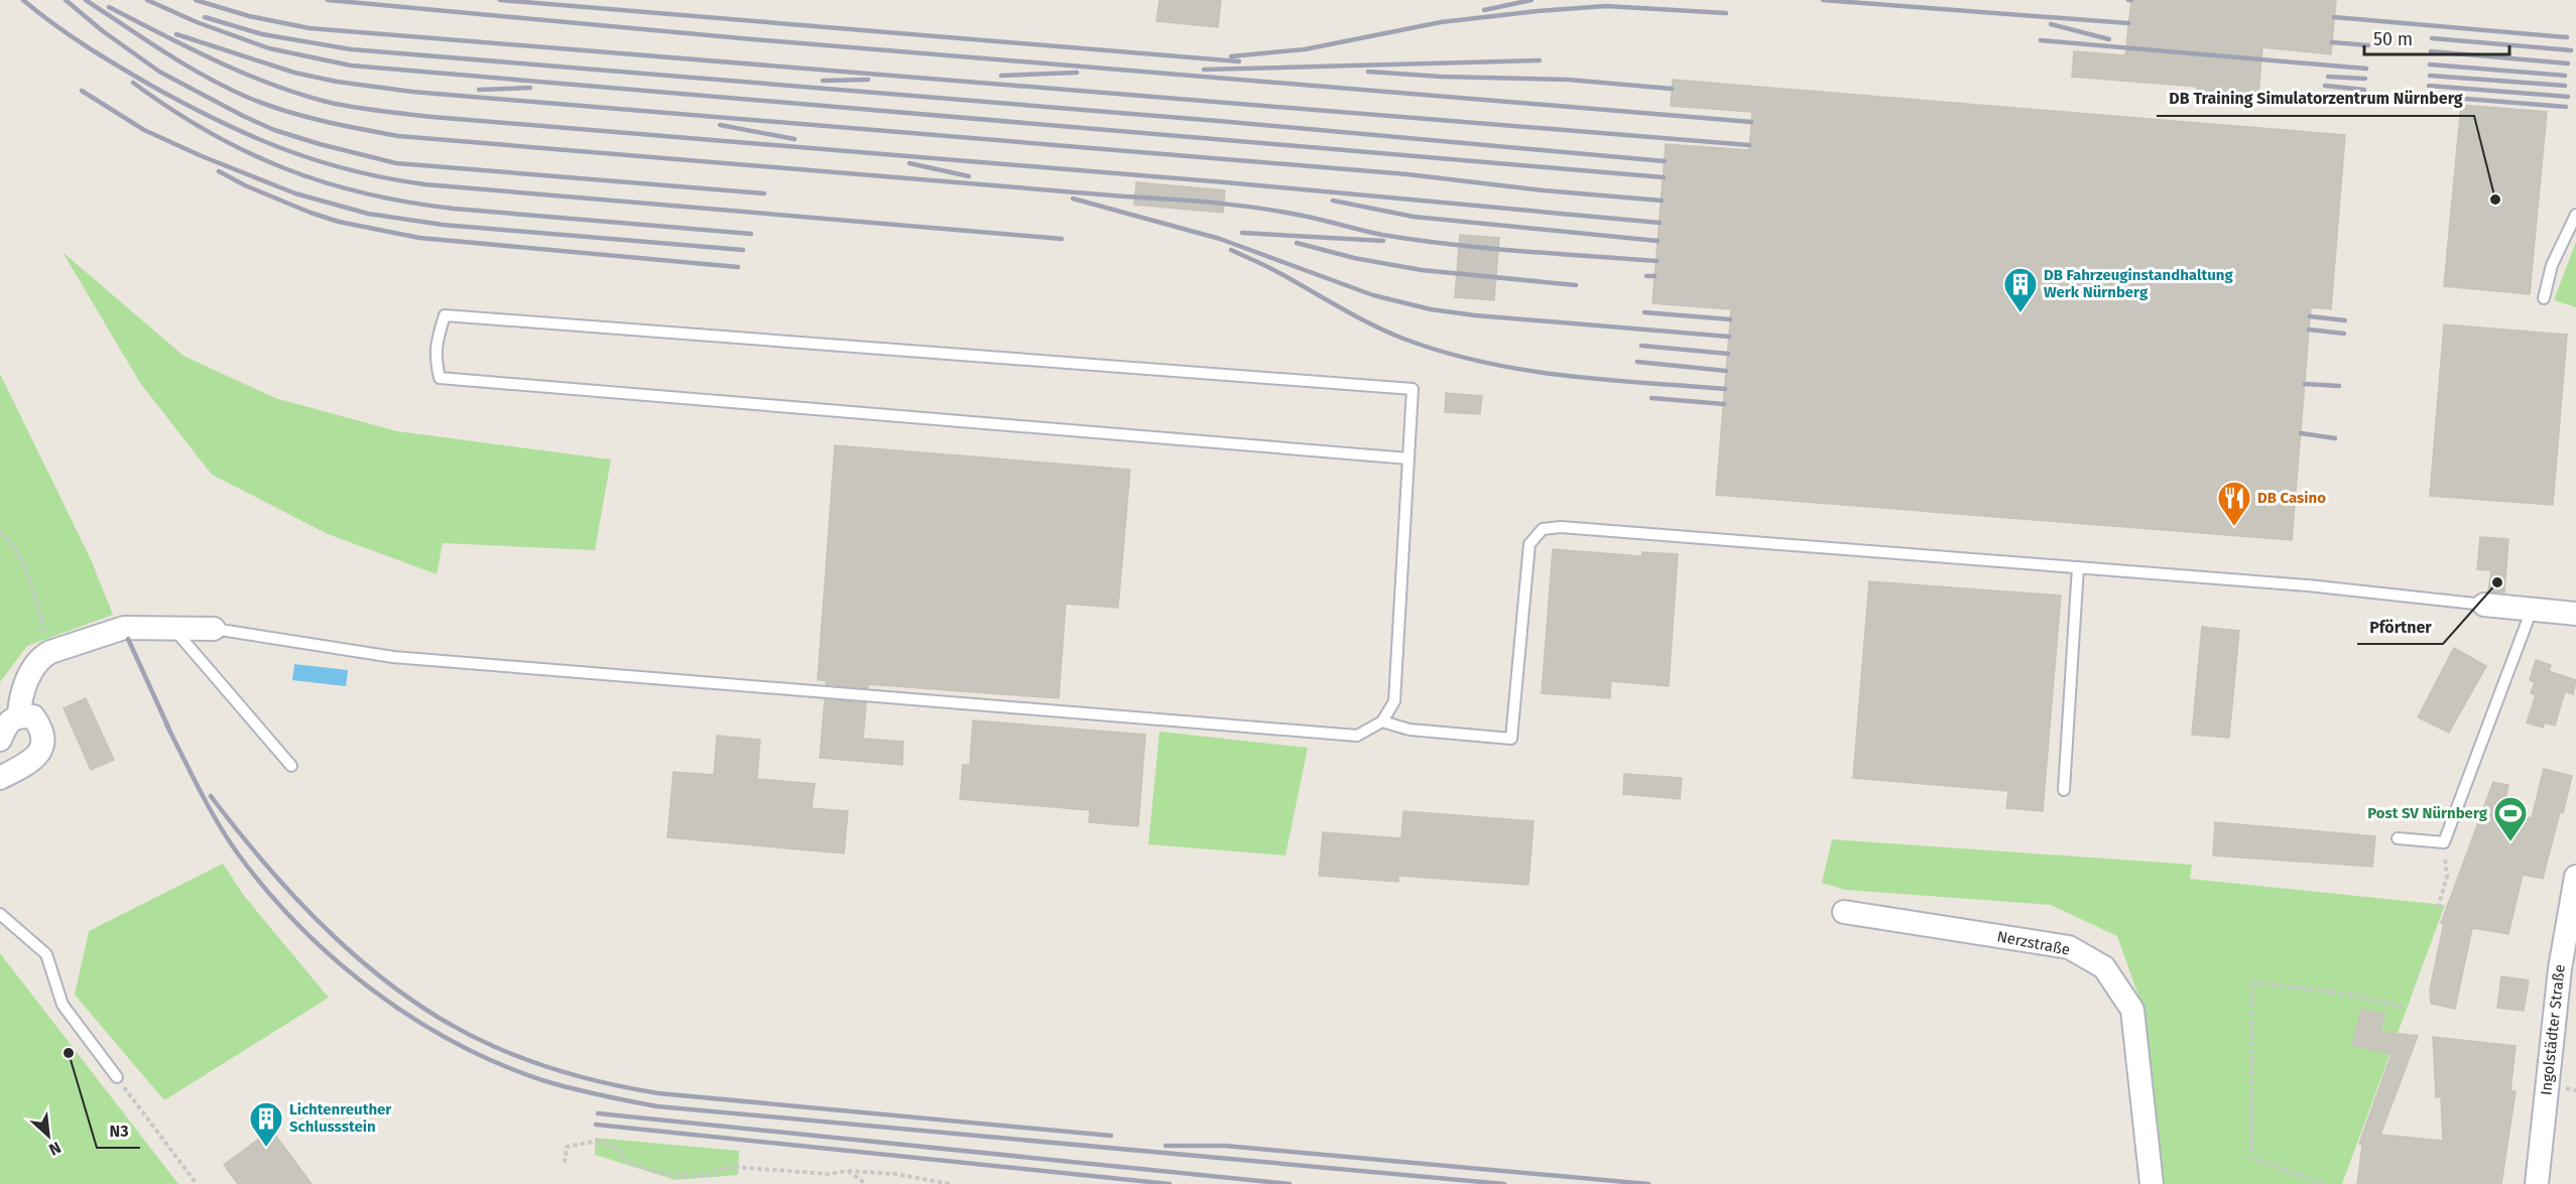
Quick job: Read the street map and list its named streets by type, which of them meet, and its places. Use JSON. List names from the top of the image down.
{
  "streets": {
    "street": ["Nerzstraße", "Ingolstädter Straße"]
  },
  "places": {
    "other": ["DB Training Simulatorzentrum Nürnberg", "Pförtner", "N3"],
    "building": ["DB Fahrzeuginstandhaltung Werk Nürnberg", "Lichtenreuther Schlussstein"],
    "restaurant": ["DB Casino"],
    "sports": ["Post SV Nürnberg"]
  },
  "scale_bar": "50 m",
  "north": "bottom right"
}
